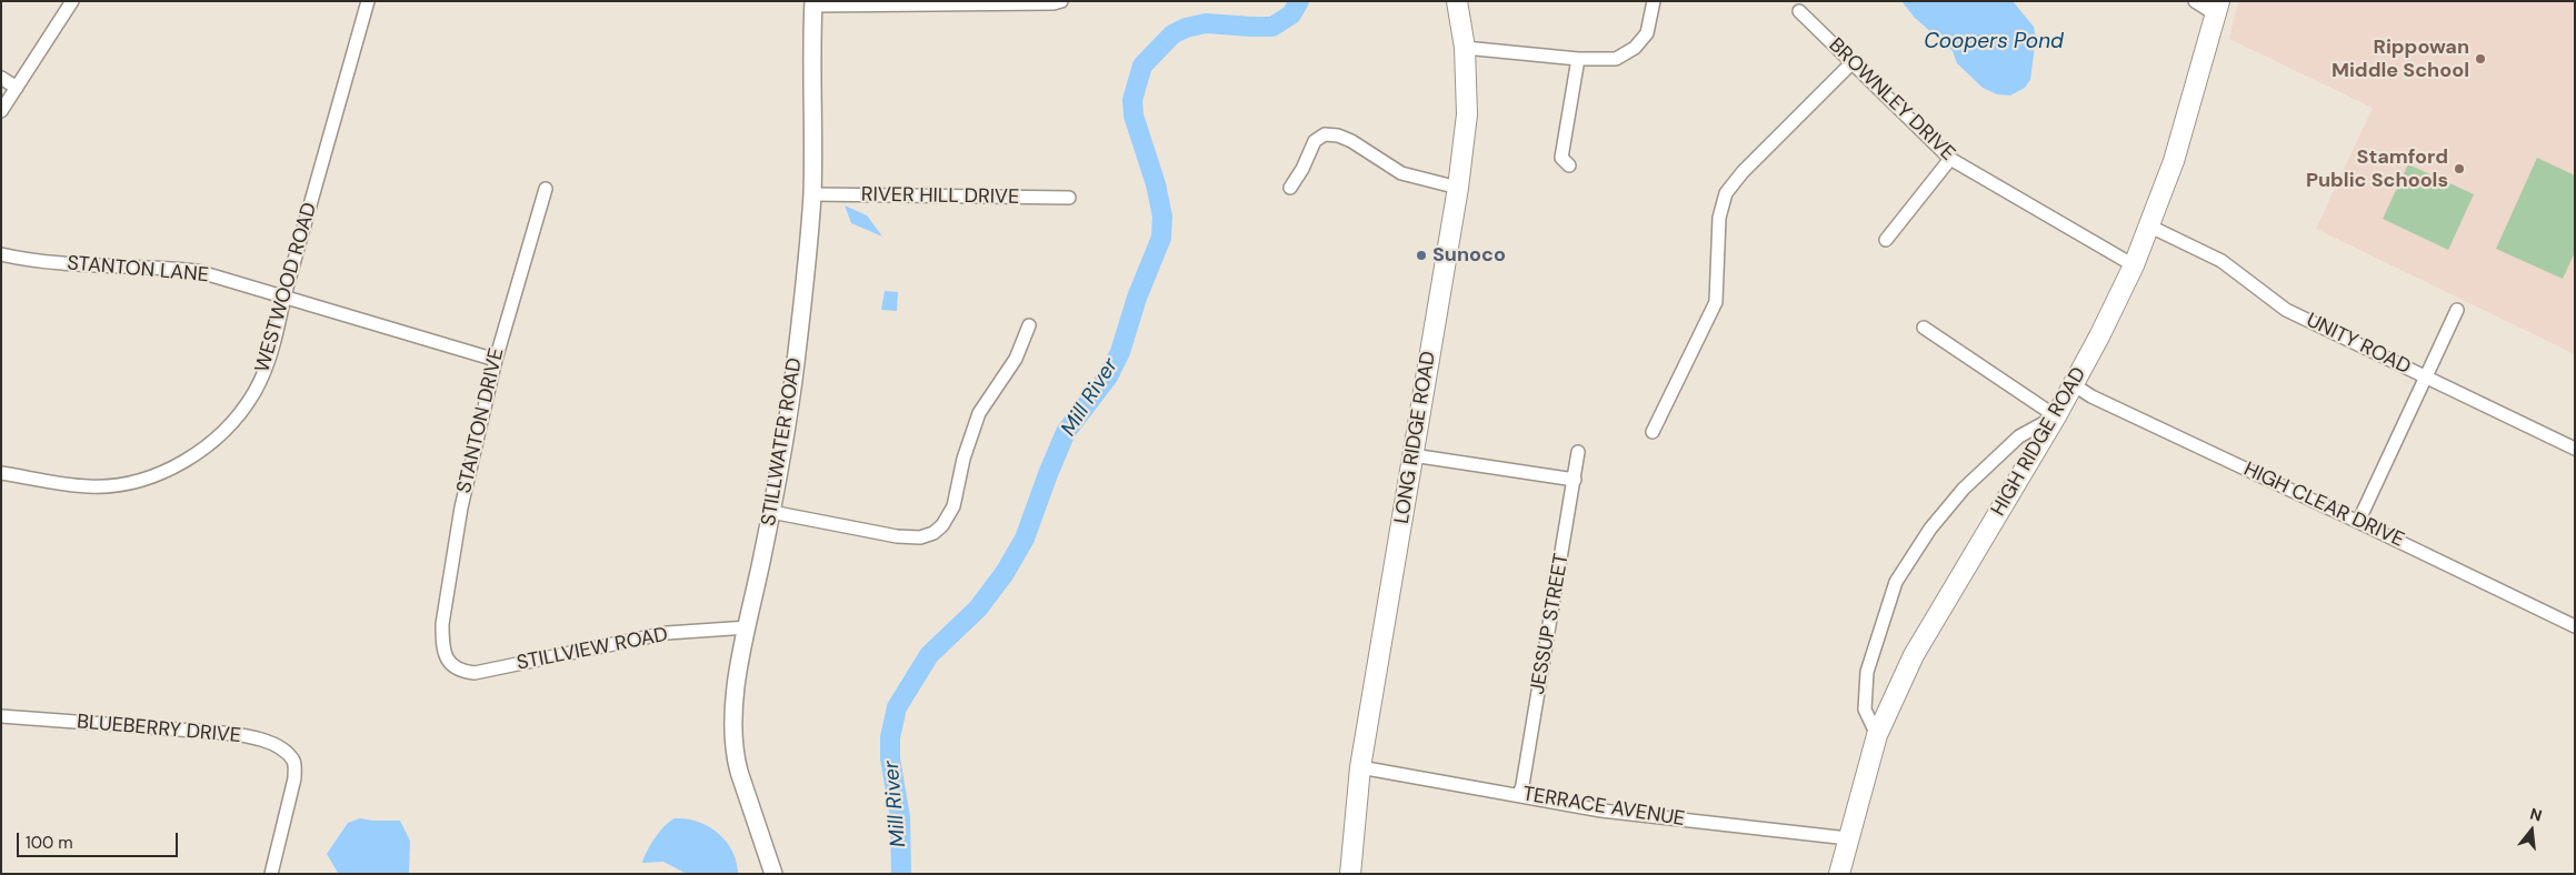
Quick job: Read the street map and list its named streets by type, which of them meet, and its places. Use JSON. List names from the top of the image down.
{
  "streets": {
    "main road": ["LONG RIDGE ROAD", "STILLWATER ROAD", "HIGH RIDGE ROAD"],
    "street": [
      "BROWNLEY DRIVE",
      "RIVER HILL DRIVE",
      "STANTON LANE",
      "WESTWOOD ROAD",
      "UNITY ROAD",
      "STANTON DRIVE",
      "HIGH CLEAR DRIVE",
      "JESSUP STREET",
      "STILLVIEW ROAD",
      "BLUEBERRY DRIVE",
      "TERRACE AVENUE"
    ]
  },
  "crossings": [
    ["BROWNLEY DRIVE", "HIGH RIDGE ROAD"],
    ["RIVER HILL DRIVE", "STILLWATER ROAD"],
    ["STANTON LANE", "WESTWOOD ROAD"],
    ["STANTON LANE", "STANTON DRIVE"],
    ["UNITY ROAD", "HIGH RIDGE ROAD"],
    ["STANTON DRIVE", "STILLVIEW ROAD"],
    ["LONG RIDGE ROAD", "TERRACE AVENUE"],
    ["STILLWATER ROAD", "STILLVIEW ROAD"],
    ["HIGH RIDGE ROAD", "HIGH CLEAR DRIVE"],
    ["HIGH RIDGE ROAD", "TERRACE AVENUE"],
    ["JESSUP STREET", "TERRACE AVENUE"]
  ],
  "water": ["Coopers Pond", "Mill River"],
  "places": ["Rippowan Middle School", "Stamford Public Schools", "Sunoco"],
  "scale_bar": "100 m",
  "north": "top"
}
